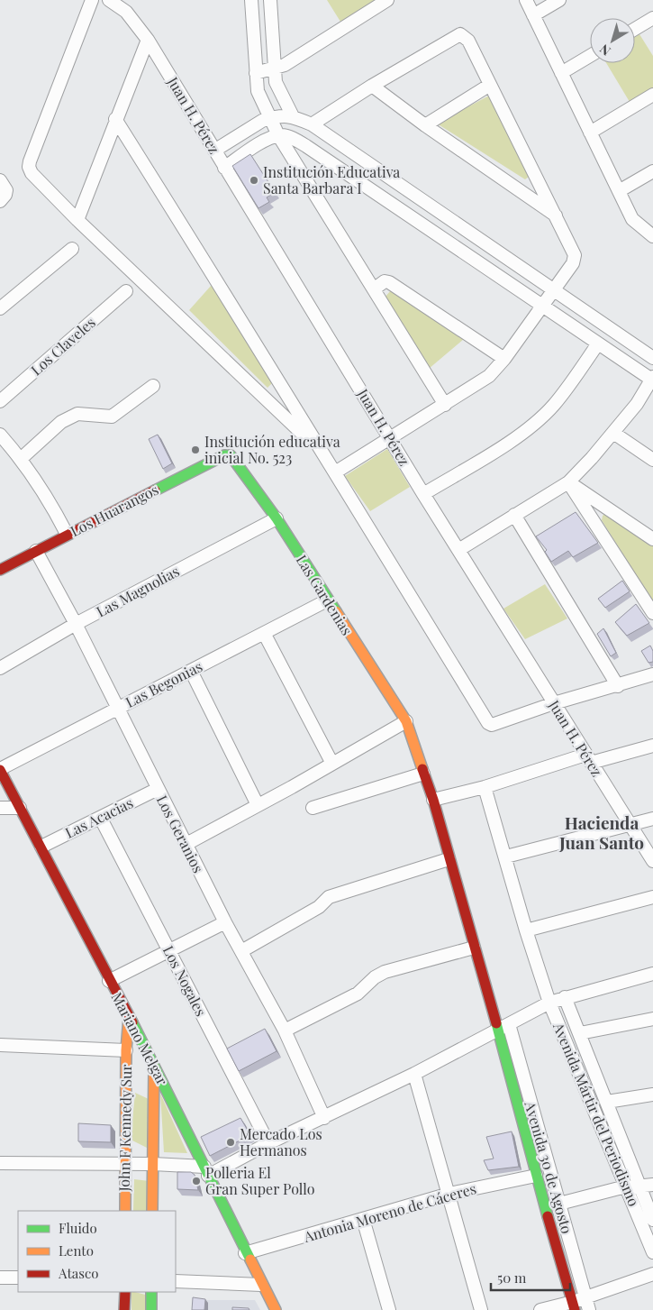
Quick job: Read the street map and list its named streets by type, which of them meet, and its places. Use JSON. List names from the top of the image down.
{
  "streets": {
    "street": [
      "Juan H. Pérez",
      "Los Claveles",
      "Los Huarangos",
      "Las Magnolias",
      "Las Gardenias",
      "Las Begonias",
      "Las Acacias",
      "Los Geranios",
      "Los Nogales",
      "Mariano Melgar",
      "Avenida Mártir del Periodismo",
      "John F Kennedy Sur",
      "Avenida 30 de Agosto",
      "Antonia Moreno de Cáceres"
    ]
  },
  "crossings": [
    ["Los Huarangos", "Las Gardenias"],
    ["Los Huarangos", "Los Geranios"],
    ["Las Magnolias", "Las Gardenias"],
    ["Las Magnolias", "Los Geranios"],
    ["Las Gardenias", "Las Begonias"],
    ["Las Gardenias", "Avenida 30 de Agosto"],
    ["Las Begonias", "Los Geranios"],
    ["Las Begonias", "Mariano Melgar"],
    ["Las Acacias", "Los Geranios"],
    ["Las Acacias", "Los Nogales"],
    ["Las Acacias", "Mariano Melgar"],
    ["Mariano Melgar", "John F Kennedy Sur"],
    ["Mariano Melgar", "Antonia Moreno de Cáceres"],
    ["Avenida 30 de Agosto", "Antonia Moreno de Cáceres"]
  ],
  "districts": ["Hacienda Juan Santo"],
  "places": [
    "Institución Educativa Santa Barbara I",
    "Institución educativa inicial No. 523",
    "Mercado Los Hermanos",
    "Polleria El Gran Super Pollo"
  ],
  "legend": ["Fluido", "Lento", "Atasco"],
  "scale_bar": "50 m",
  "north": "bottom left"
}
